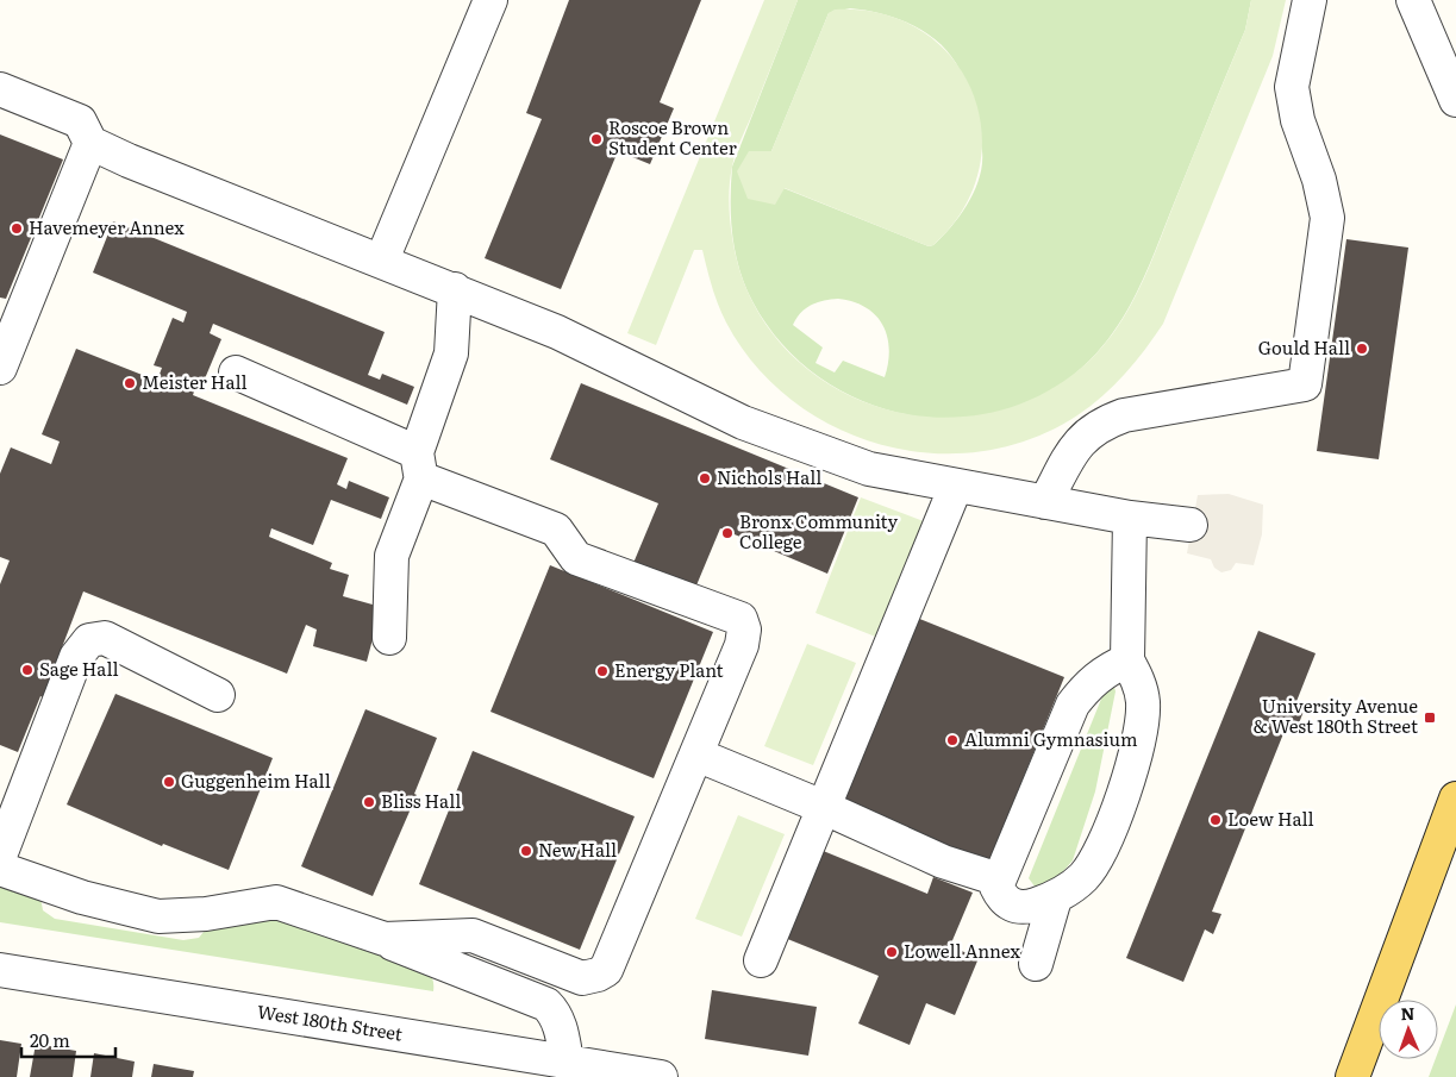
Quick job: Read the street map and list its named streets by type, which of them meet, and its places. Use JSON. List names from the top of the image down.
{
  "streets": {
    "street": ["West 180th Street"]
  },
  "places": {
    "other": [
      "Roscoe Brown Student Center",
      "Havemeyer Annex",
      "Gould Hall",
      "Meister Hall",
      "Nichols Hall",
      "Bronx Community College",
      "Sage Hall",
      "Energy Plant",
      "Alumni Gymnasium",
      "Guggenheim Hall",
      "Bliss Hall",
      "Loew Hall",
      "New Hall",
      "Lowell Annex"
    ],
    "transit": ["University Avenue & West 180th Street"]
  },
  "scale_bar": "20 m",
  "north": "top"
}
